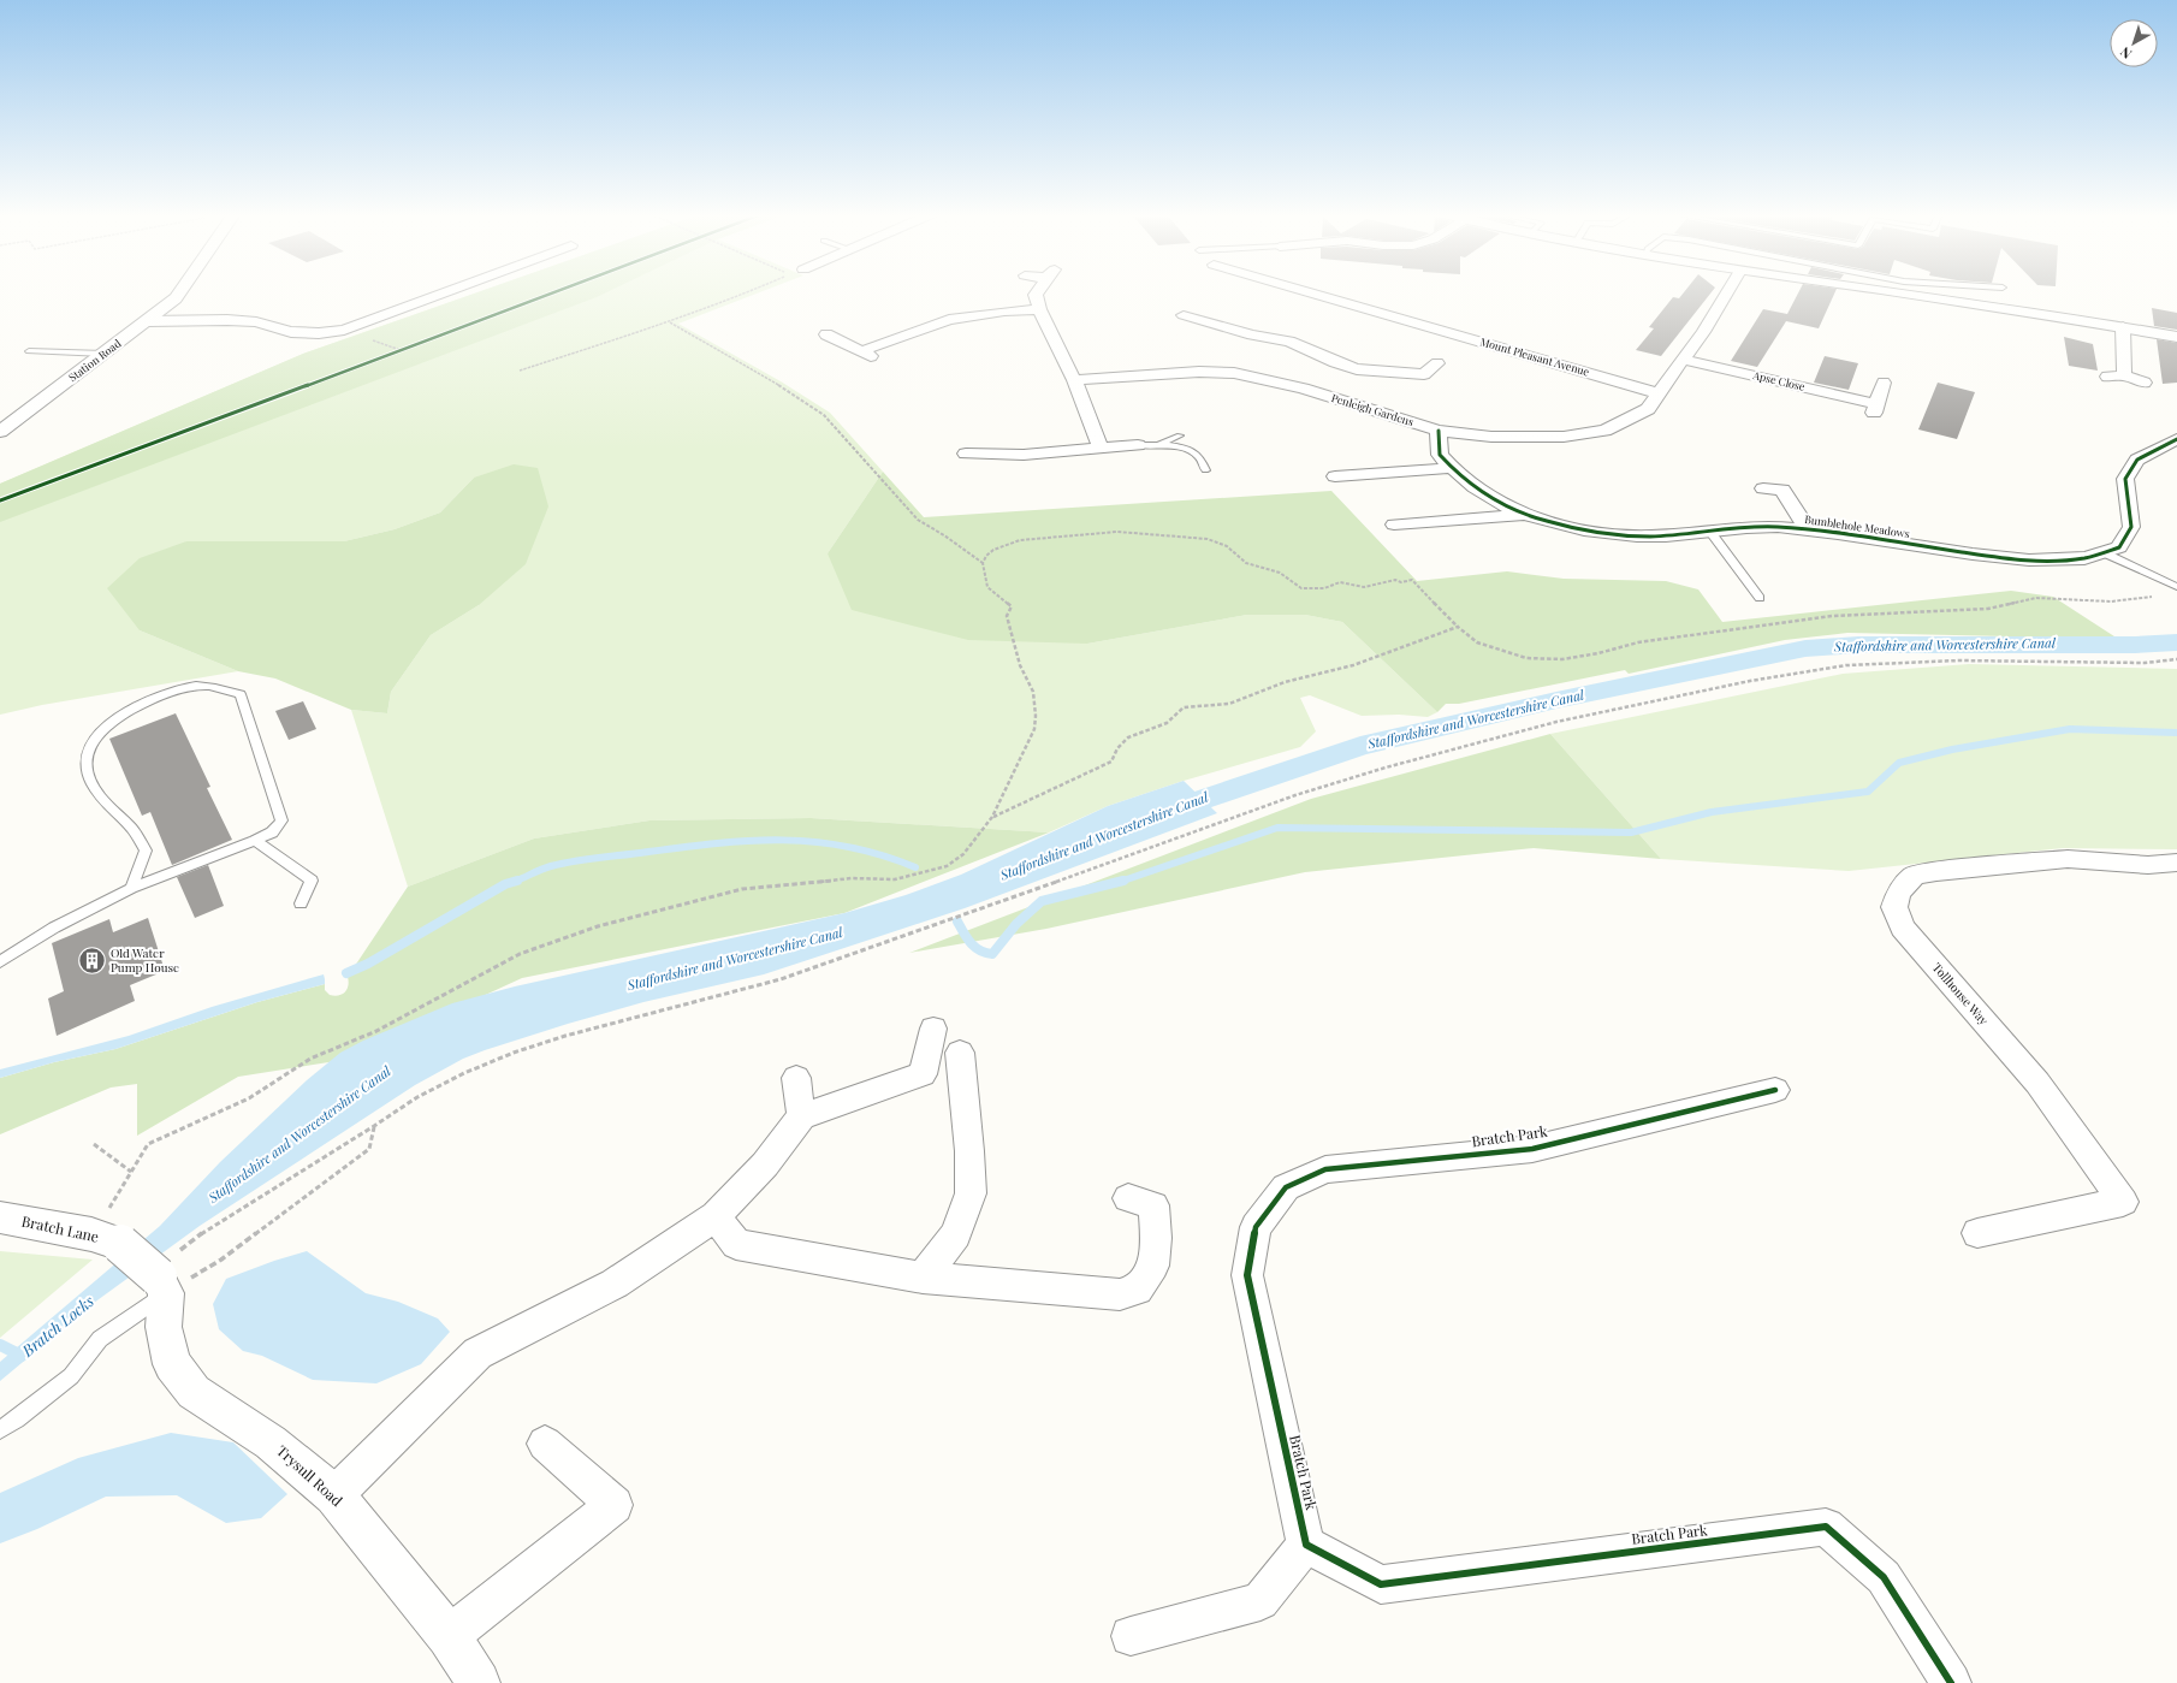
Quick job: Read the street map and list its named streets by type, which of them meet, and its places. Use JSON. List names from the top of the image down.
{
  "streets": {
    "street": [
      "Mount Pleasant Avenue",
      "Station Road",
      "Apse Close",
      "Penleigh Gardens",
      "Bumblehole Meadows",
      "Tollhouse Way",
      "Bratch Park",
      "Bratch Lane",
      "Trysull Road"
    ]
  },
  "crossings": [
    ["Mount Pleasant Avenue", "Penleigh Gardens"],
    ["Penleigh Gardens", "Bumblehole Meadows"]
  ],
  "water": ["Staffordshire and Worcestershire Canal", "Bratch Locks"],
  "places": {
    "building": ["Old Water Pump House"]
  },
  "north": "bottom left"
}
